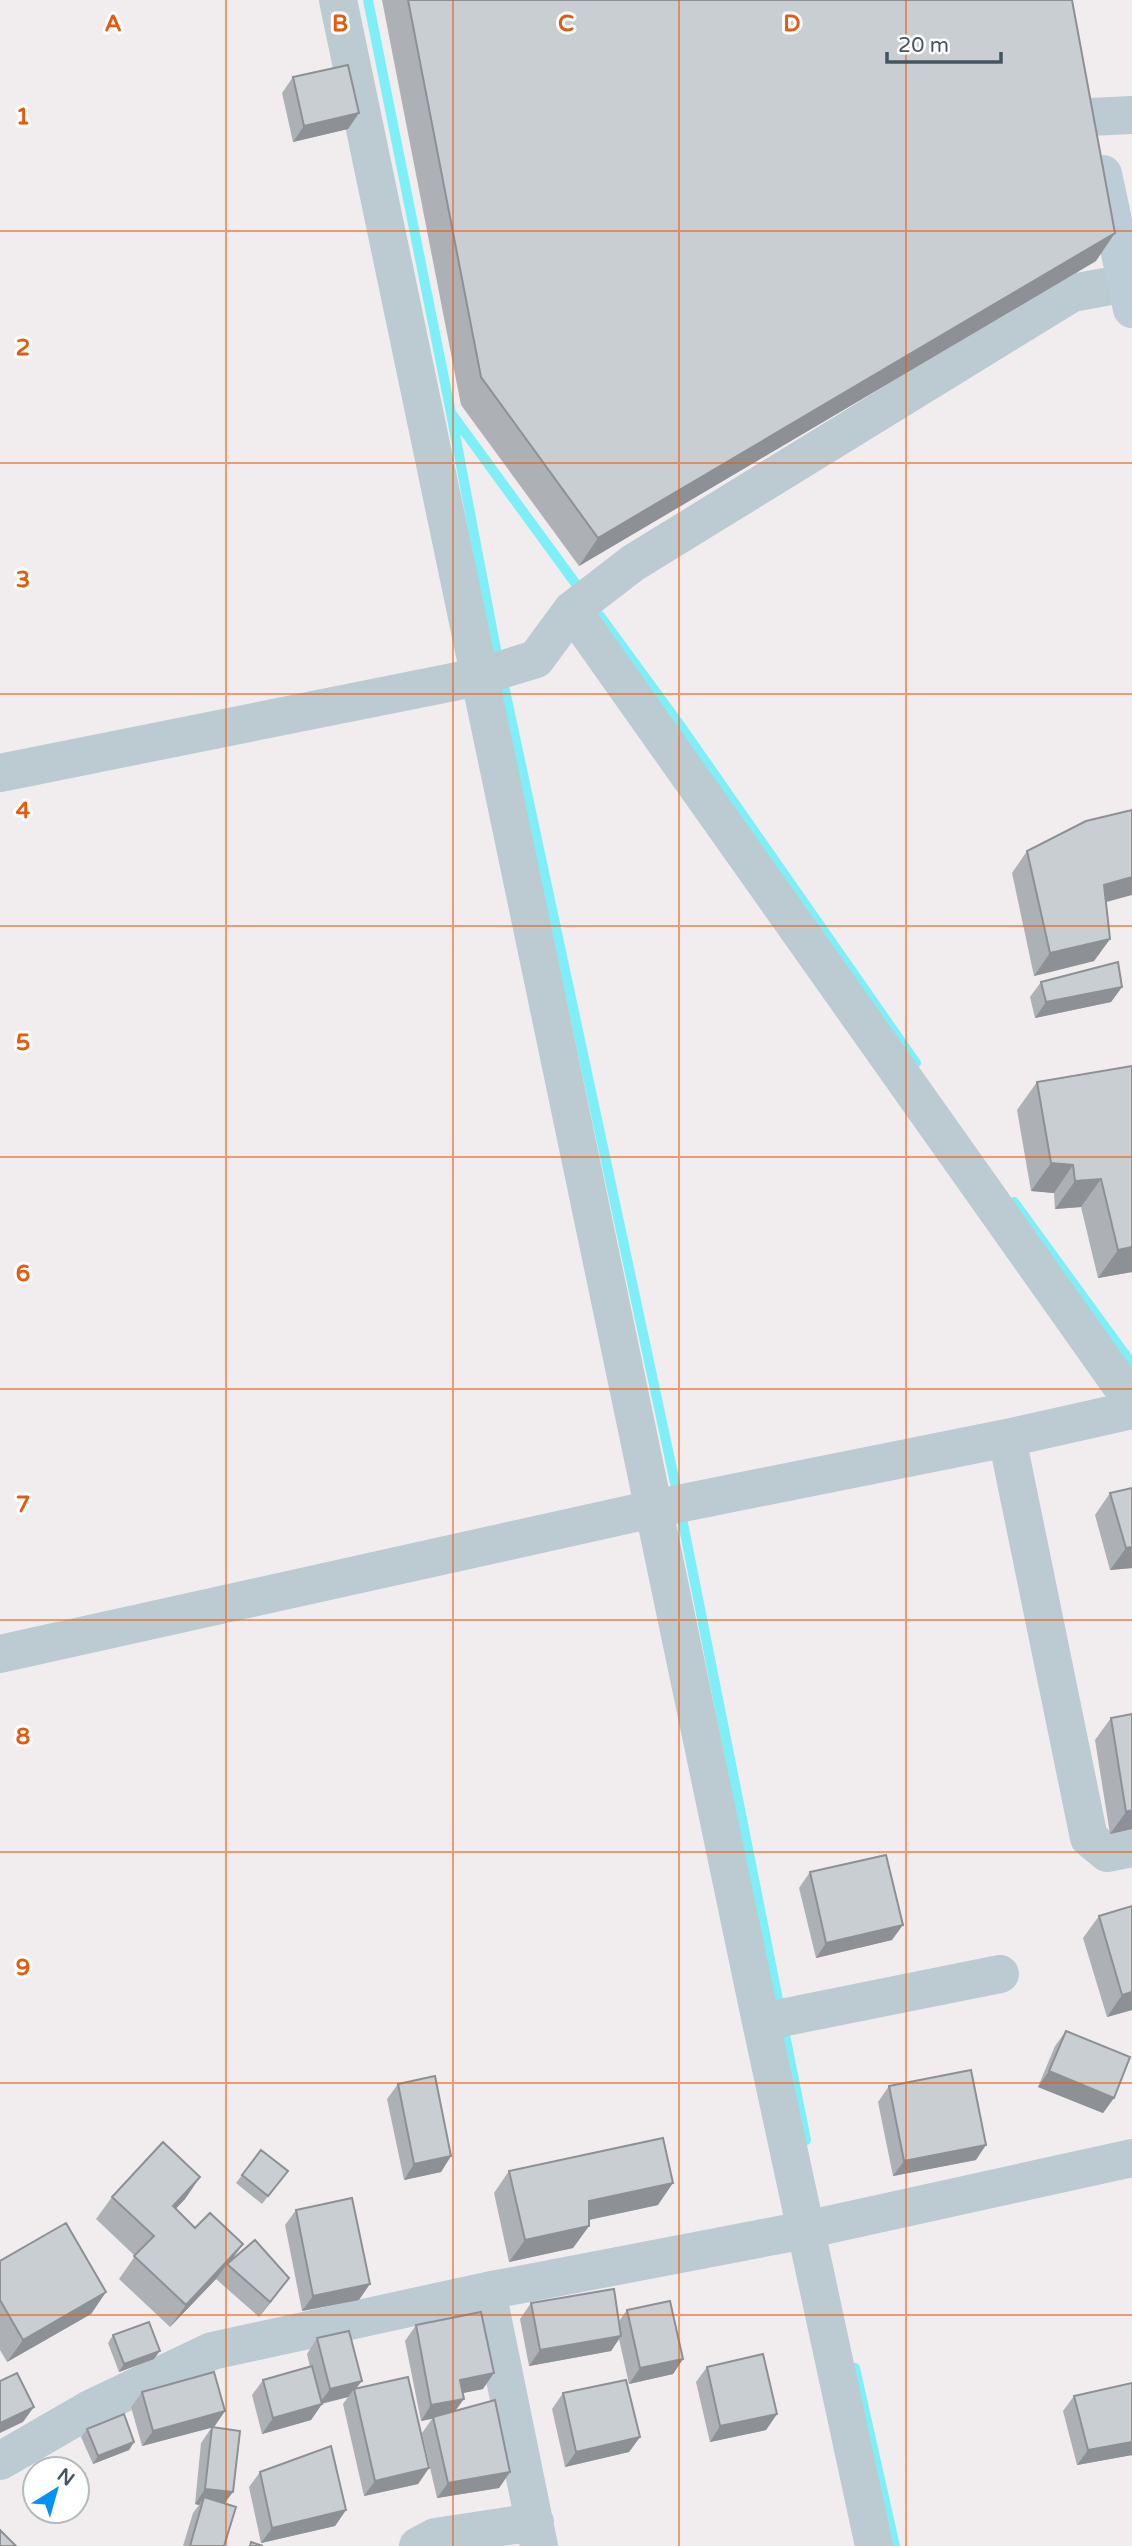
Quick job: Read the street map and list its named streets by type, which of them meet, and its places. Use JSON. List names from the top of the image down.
{
  "scale_bar": "20 m",
  "north": "top right",
  "grid": {
    "columns": [
      "A",
      "B",
      "C",
      "D"
    ],
    "rows": [
      "1",
      "2",
      "3",
      "4",
      "5",
      "6",
      "7",
      "8",
      "9"
    ]
  }
}
